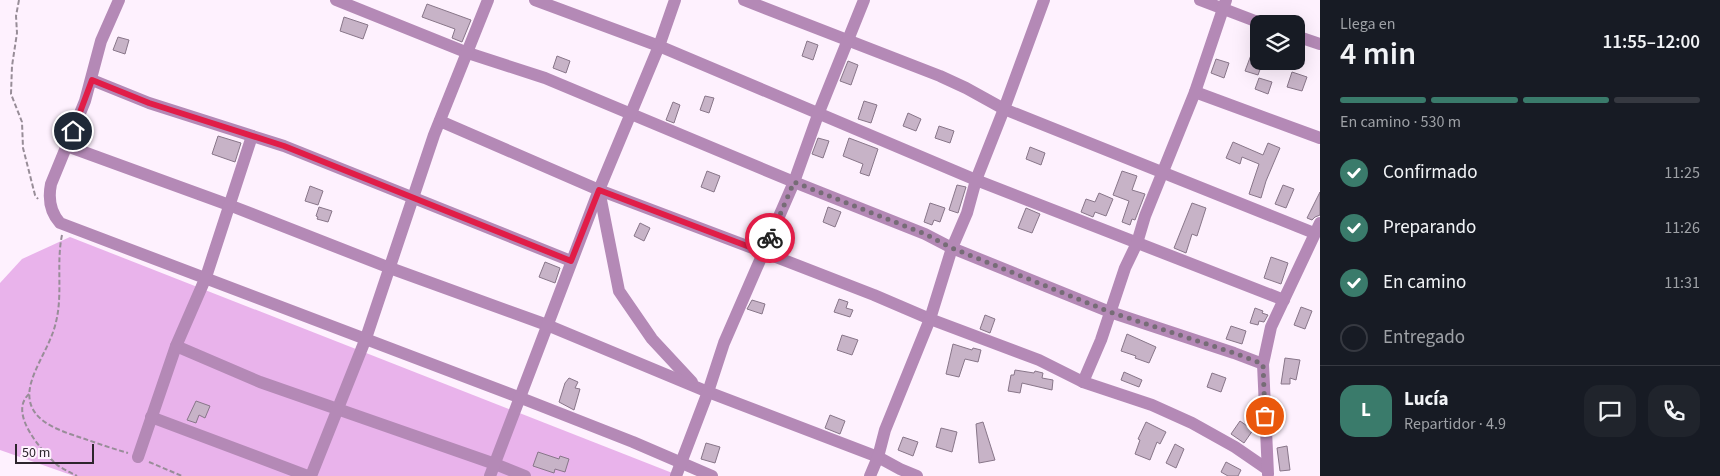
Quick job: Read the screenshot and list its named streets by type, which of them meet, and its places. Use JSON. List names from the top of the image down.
{
  "scale_bar": "50 m",
  "page": {
    "heading": ["4 min", "Llega en", "11:55–12:00"],
    "panel": ["Lucía", "Repartidor · 4.9"],
    "bar": "En camino · 530 m",
    "list": [
      ["Confirmado", "11:25"],
      ["Preparando", "11:26"],
      ["En camino", "11:31"],
      "Entregado"
    ],
    "round": "L",
    "scale": "50 m"
  }
}
